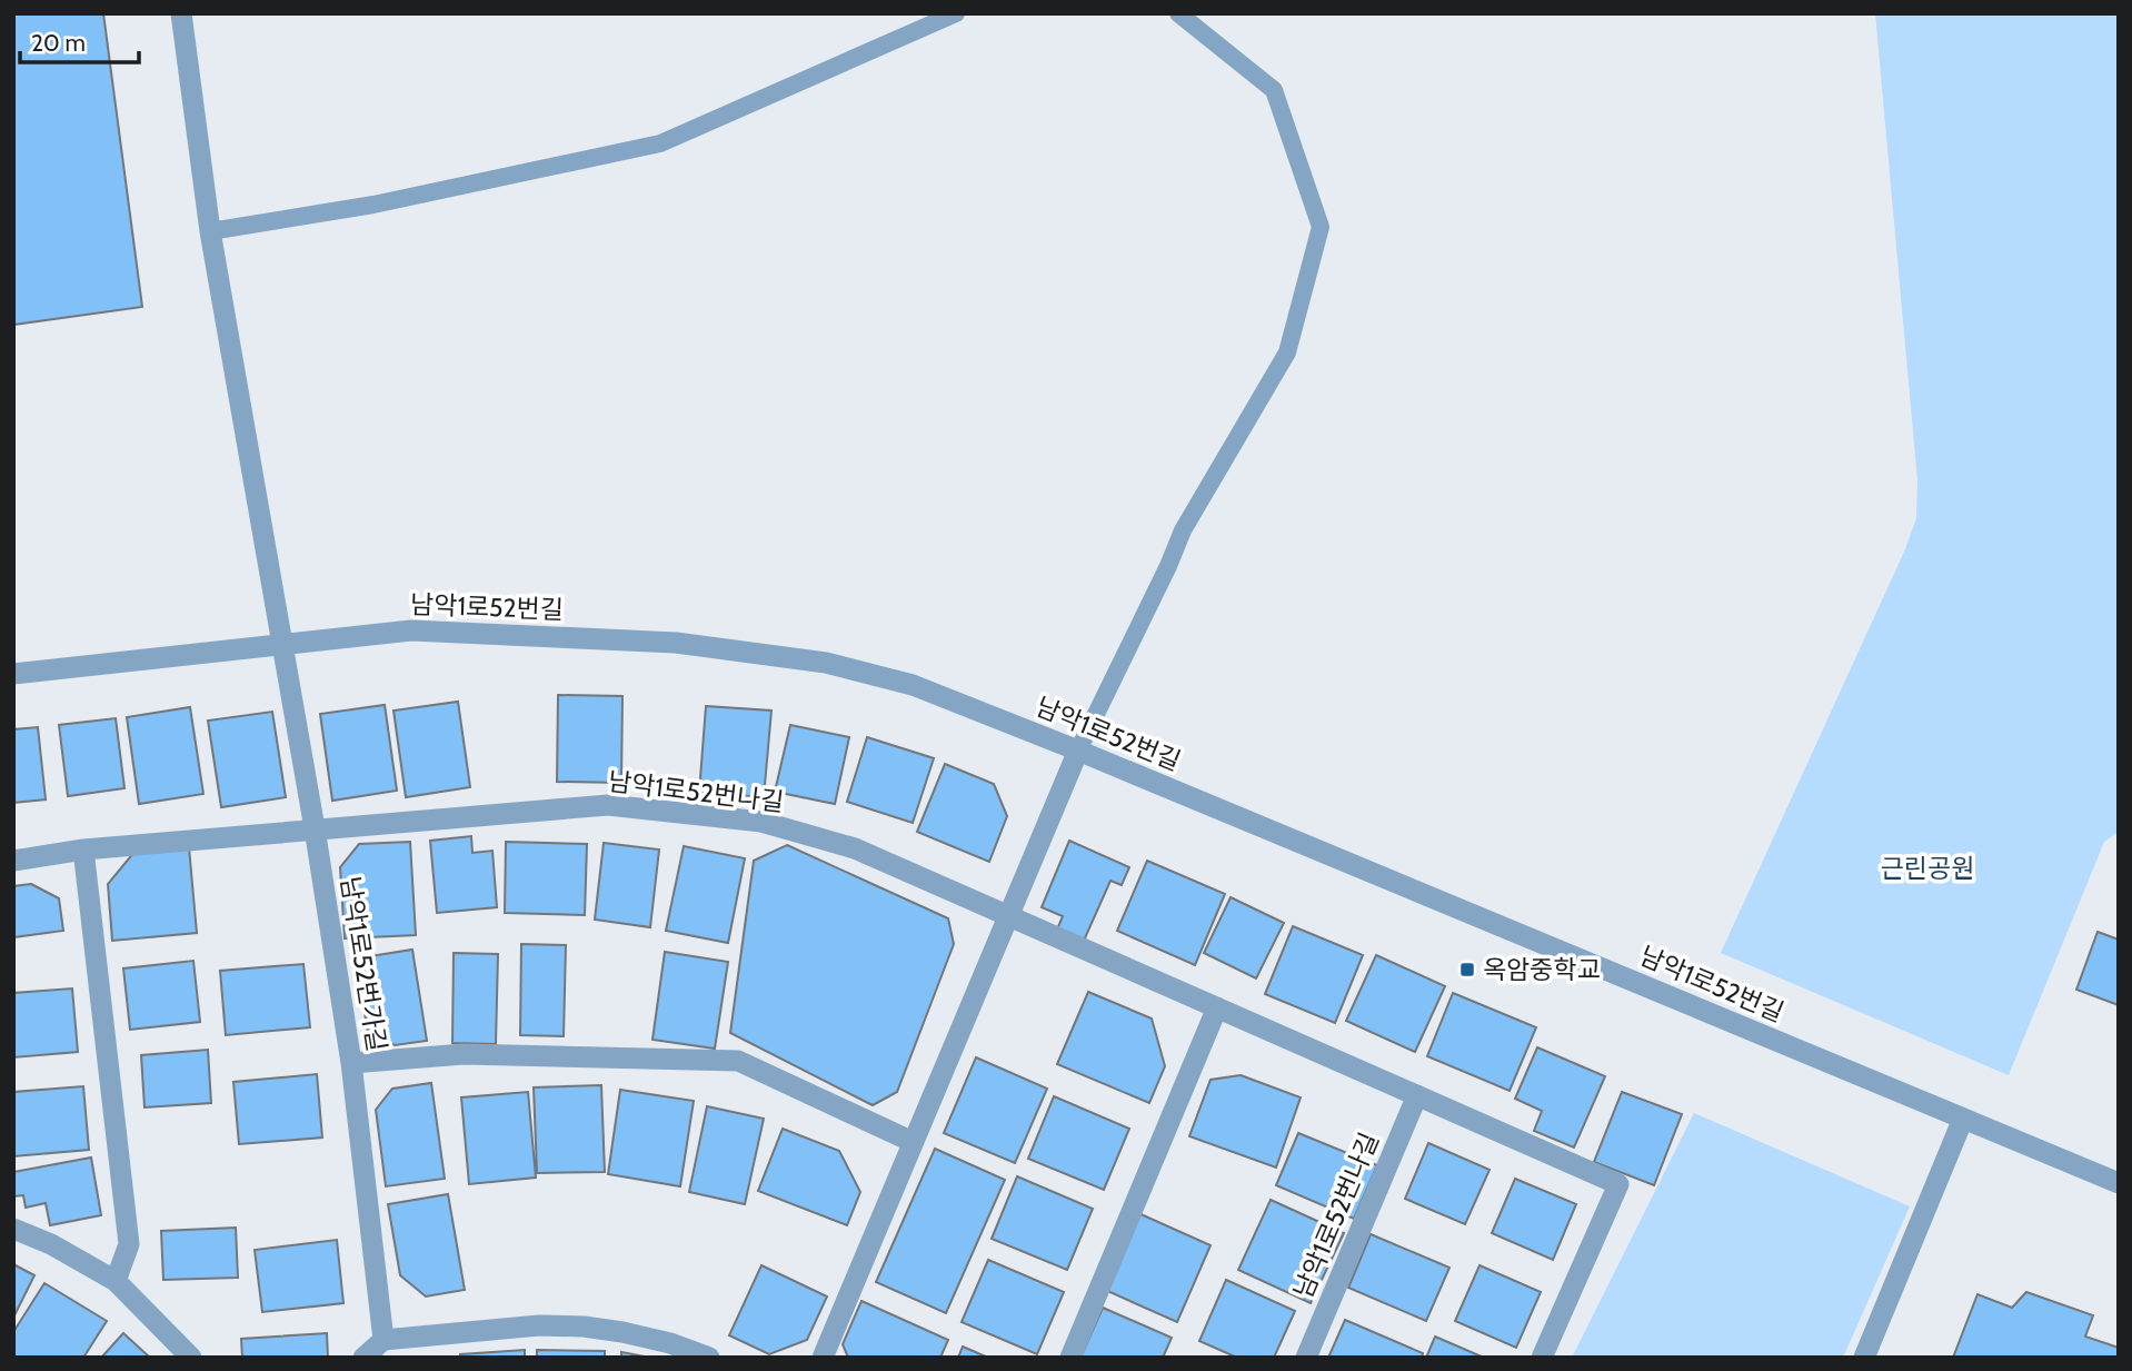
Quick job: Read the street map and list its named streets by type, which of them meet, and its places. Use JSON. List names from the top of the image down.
{
  "streets": {
    "street": ["남악1로52번길", "남악1로52번나길", "남악1로52번가길"]
  },
  "crossings": [
    ["남악1로52번길", "남악1로52번가길"],
    ["남악1로52번나길", "남악1로52번가길"]
  ],
  "parks": ["근린공원"],
  "places": {
    "transit": ["옥암중학교"]
  },
  "scale_bar": "20 m"
}
